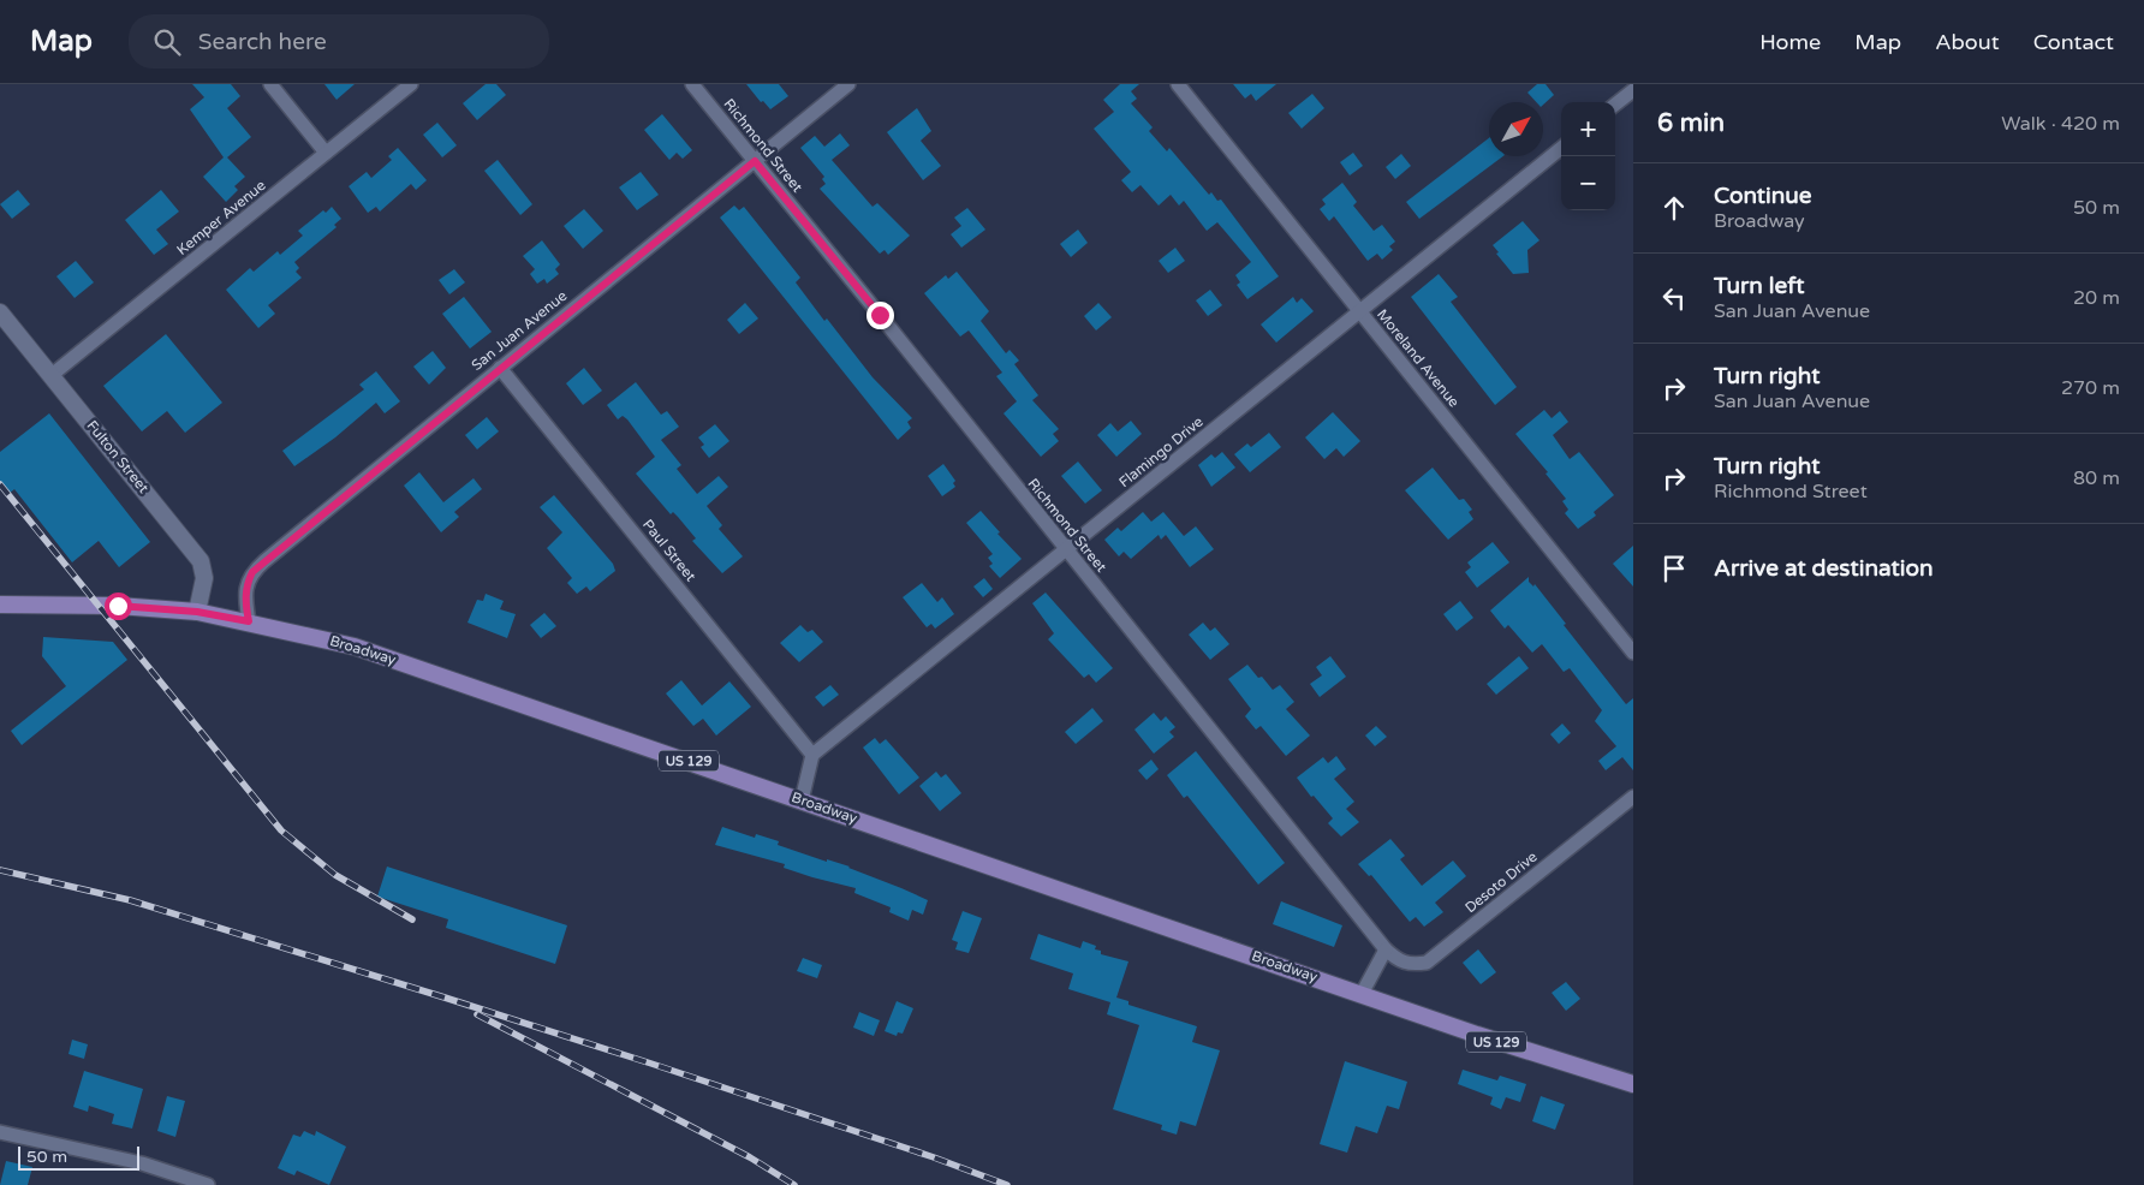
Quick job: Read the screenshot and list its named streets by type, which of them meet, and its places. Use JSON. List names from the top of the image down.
{
  "streets": {
    "main road": ["Broadway", "US 129"],
    "street": [
      "Richmond Street",
      "Kemper Avenue",
      "San Juan Avenue",
      "Moreland Avenue",
      "Flamingo Drive",
      "Fulton Street",
      "Paul Street",
      "Desoto Drive"
    ]
  },
  "crossings": [
    ["Richmond Street", "San Juan Avenue"],
    ["Richmond Street", "Flamingo Drive"],
    ["Richmond Street", "Desoto Drive"],
    ["Kemper Avenue", "Fulton Street"],
    ["San Juan Avenue", "Paul Street"],
    ["San Juan Avenue", "Broadway"],
    ["Moreland Avenue", "Flamingo Drive"],
    ["Flamingo Drive", "Paul Street"],
    ["Fulton Street", "Broadway"]
  ],
  "scale_bar": "50 m",
  "north": "top right",
  "page": {
    "header": "Map",
    "search": "Search here",
    "nav": [
      "Home",
      "Map",
      "About",
      "Contact"
    ],
    "heading": ["6 min", "Walk · 420 m"],
    "map_buttons": ["+", "−"],
    "list": [
      ["Continue", "Broadway", "50 m"],
      ["Turn left", "San Juan Avenue", "20 m"],
      ["Turn right", "San Juan Avenue", "270 m"],
      ["Turn right", "Richmond Street", "80 m"],
      "Arrive at destination"
    ],
    "scale": "50 m"
  }
}
